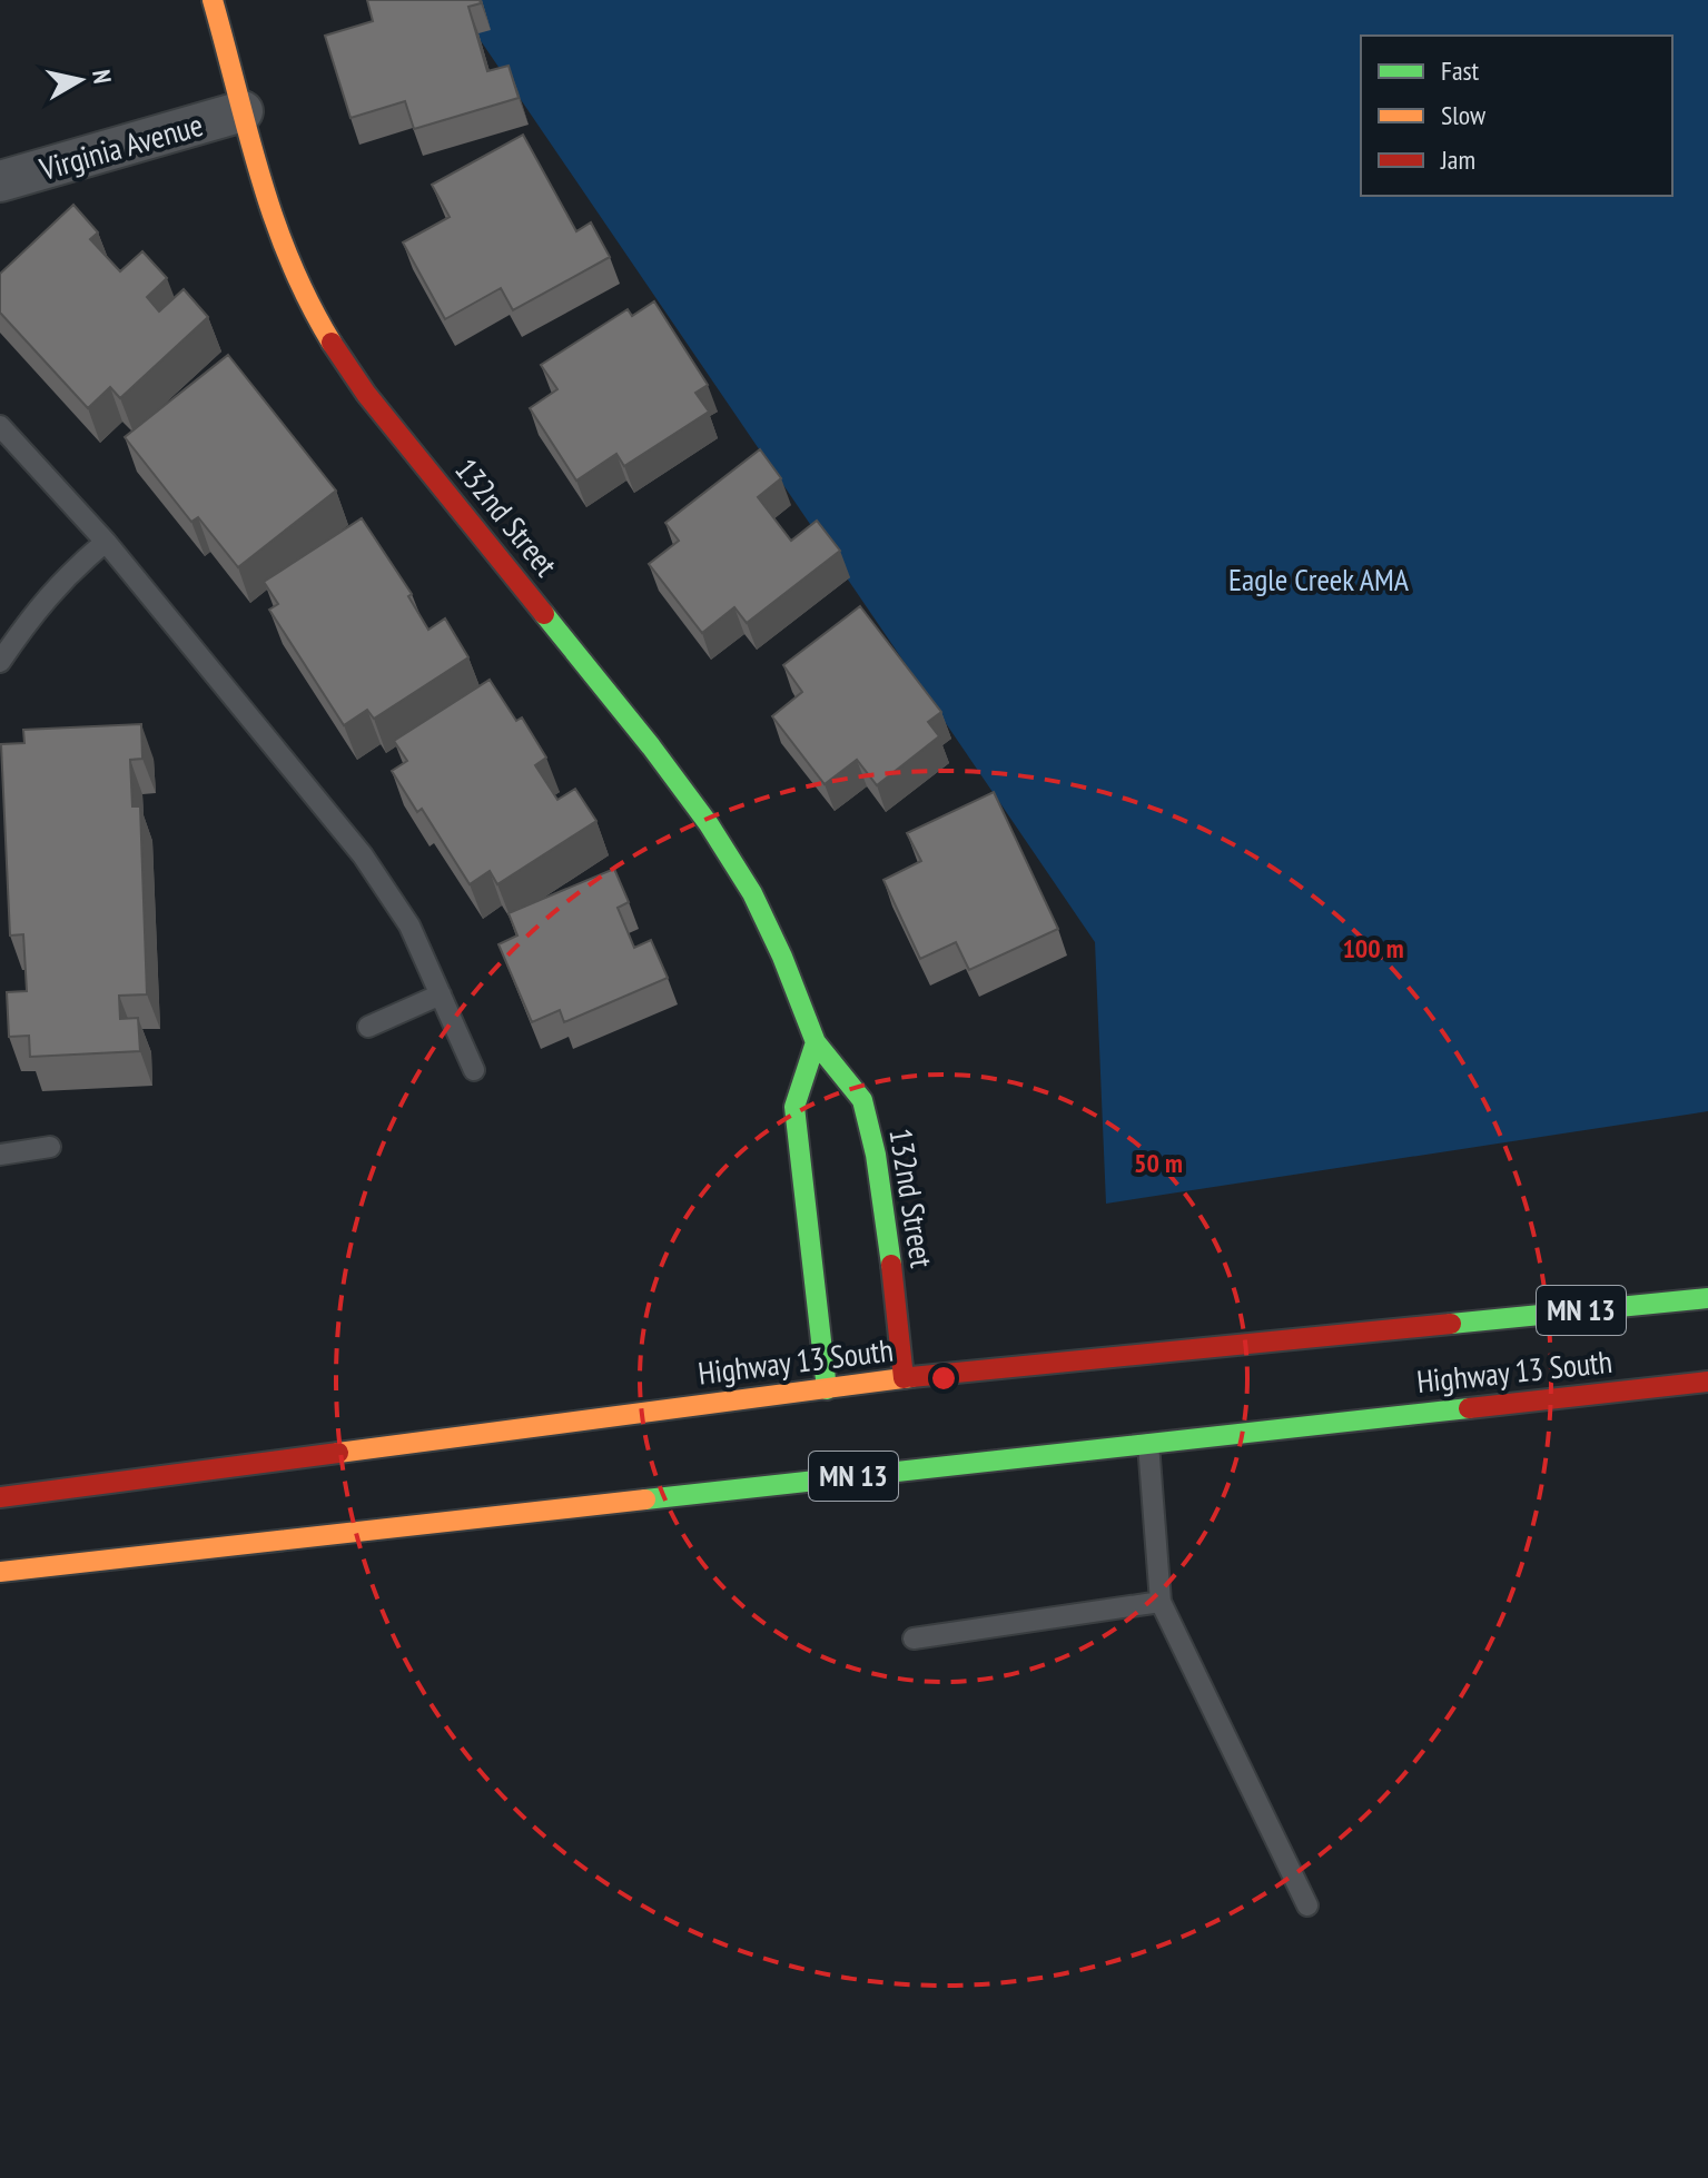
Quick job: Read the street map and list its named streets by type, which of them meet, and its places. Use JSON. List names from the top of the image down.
{
  "streets": {
    "main road": ["132nd Street", "MN 13", "Highway 13 South"],
    "street": ["Virginia Avenue"]
  },
  "crossings": [
    ["Virginia Avenue", "132nd Street"],
    ["132nd Street", "Highway 13 South"]
  ],
  "parks": ["Eagle Creek AMA"],
  "legend": ["Fast", "Slow", "Jam"],
  "north": "right",
  "rings": ["100 m", "50 m"]
}
